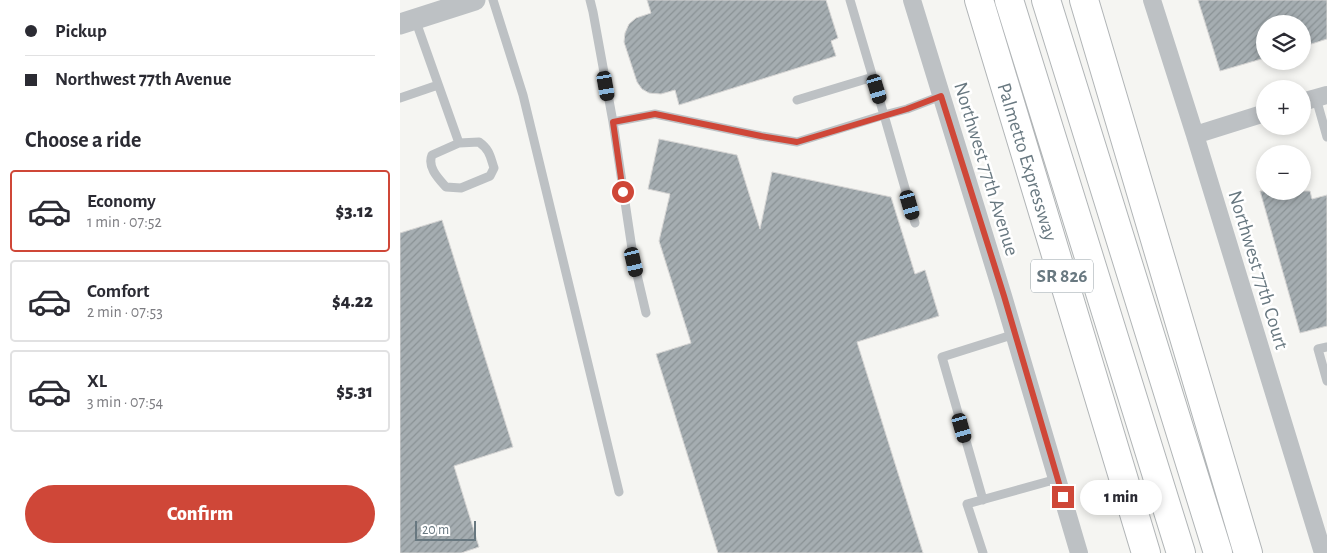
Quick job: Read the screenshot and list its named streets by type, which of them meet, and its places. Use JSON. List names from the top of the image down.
{
  "streets": {
    "highway": ["Palmetto Expressway", "SR 826"],
    "street": ["Northwest 77th Avenue", "Northwest 77th Court"]
  },
  "scale_bar": "20 m",
  "page": {
    "banner": ["Pickup", "Northwest 77th Avenue"],
    "map_buttons": ["+", "−"],
    "heading": "Choose a ride",
    "list": [
      {
        "name": "Economy",
        "note": "1 min · 07:52",
        "value": "$3.12"
      },
      {
        "name": "Comfort",
        "note": "2 min · 07:53",
        "value": "$4.22"
      },
      {
        "name": "XL",
        "note": "3 min · 07:54",
        "value": "$5.31"
      }
    ],
    "buttons": "Confirm",
    "bubble": "1 min",
    "scale": "20 m"
  }
}
